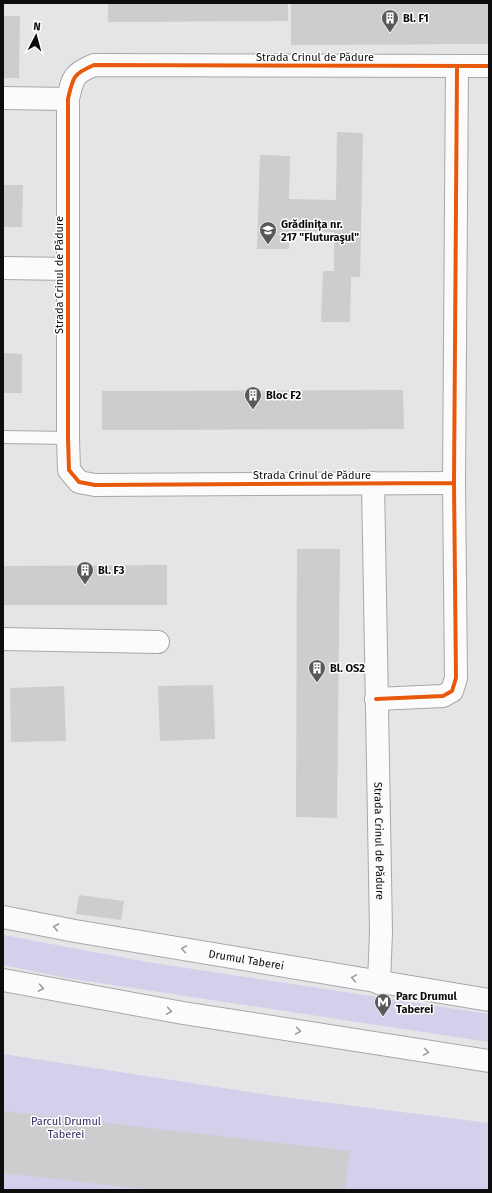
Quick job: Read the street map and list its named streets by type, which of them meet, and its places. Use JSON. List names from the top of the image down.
{
  "streets": {
    "street": ["Strada Crinul de Pădure", "Drumul Taberei"]
  },
  "crossings": [
    ["Strada Crinul de Pădure", "Drumul Taberei"]
  ],
  "parks": ["Parcul Drumul Taberei"],
  "places": {
    "building": [
      "Bl. F1",
      "Bloc F2",
      "Bl. F3",
      "Bl. OS2"
    ],
    "school or university": ["Grădinița nr. 217 \"Fluturaşul\""],
    "metro station": ["Parc Drumul Taberei"]
  },
  "north": "top"
}
